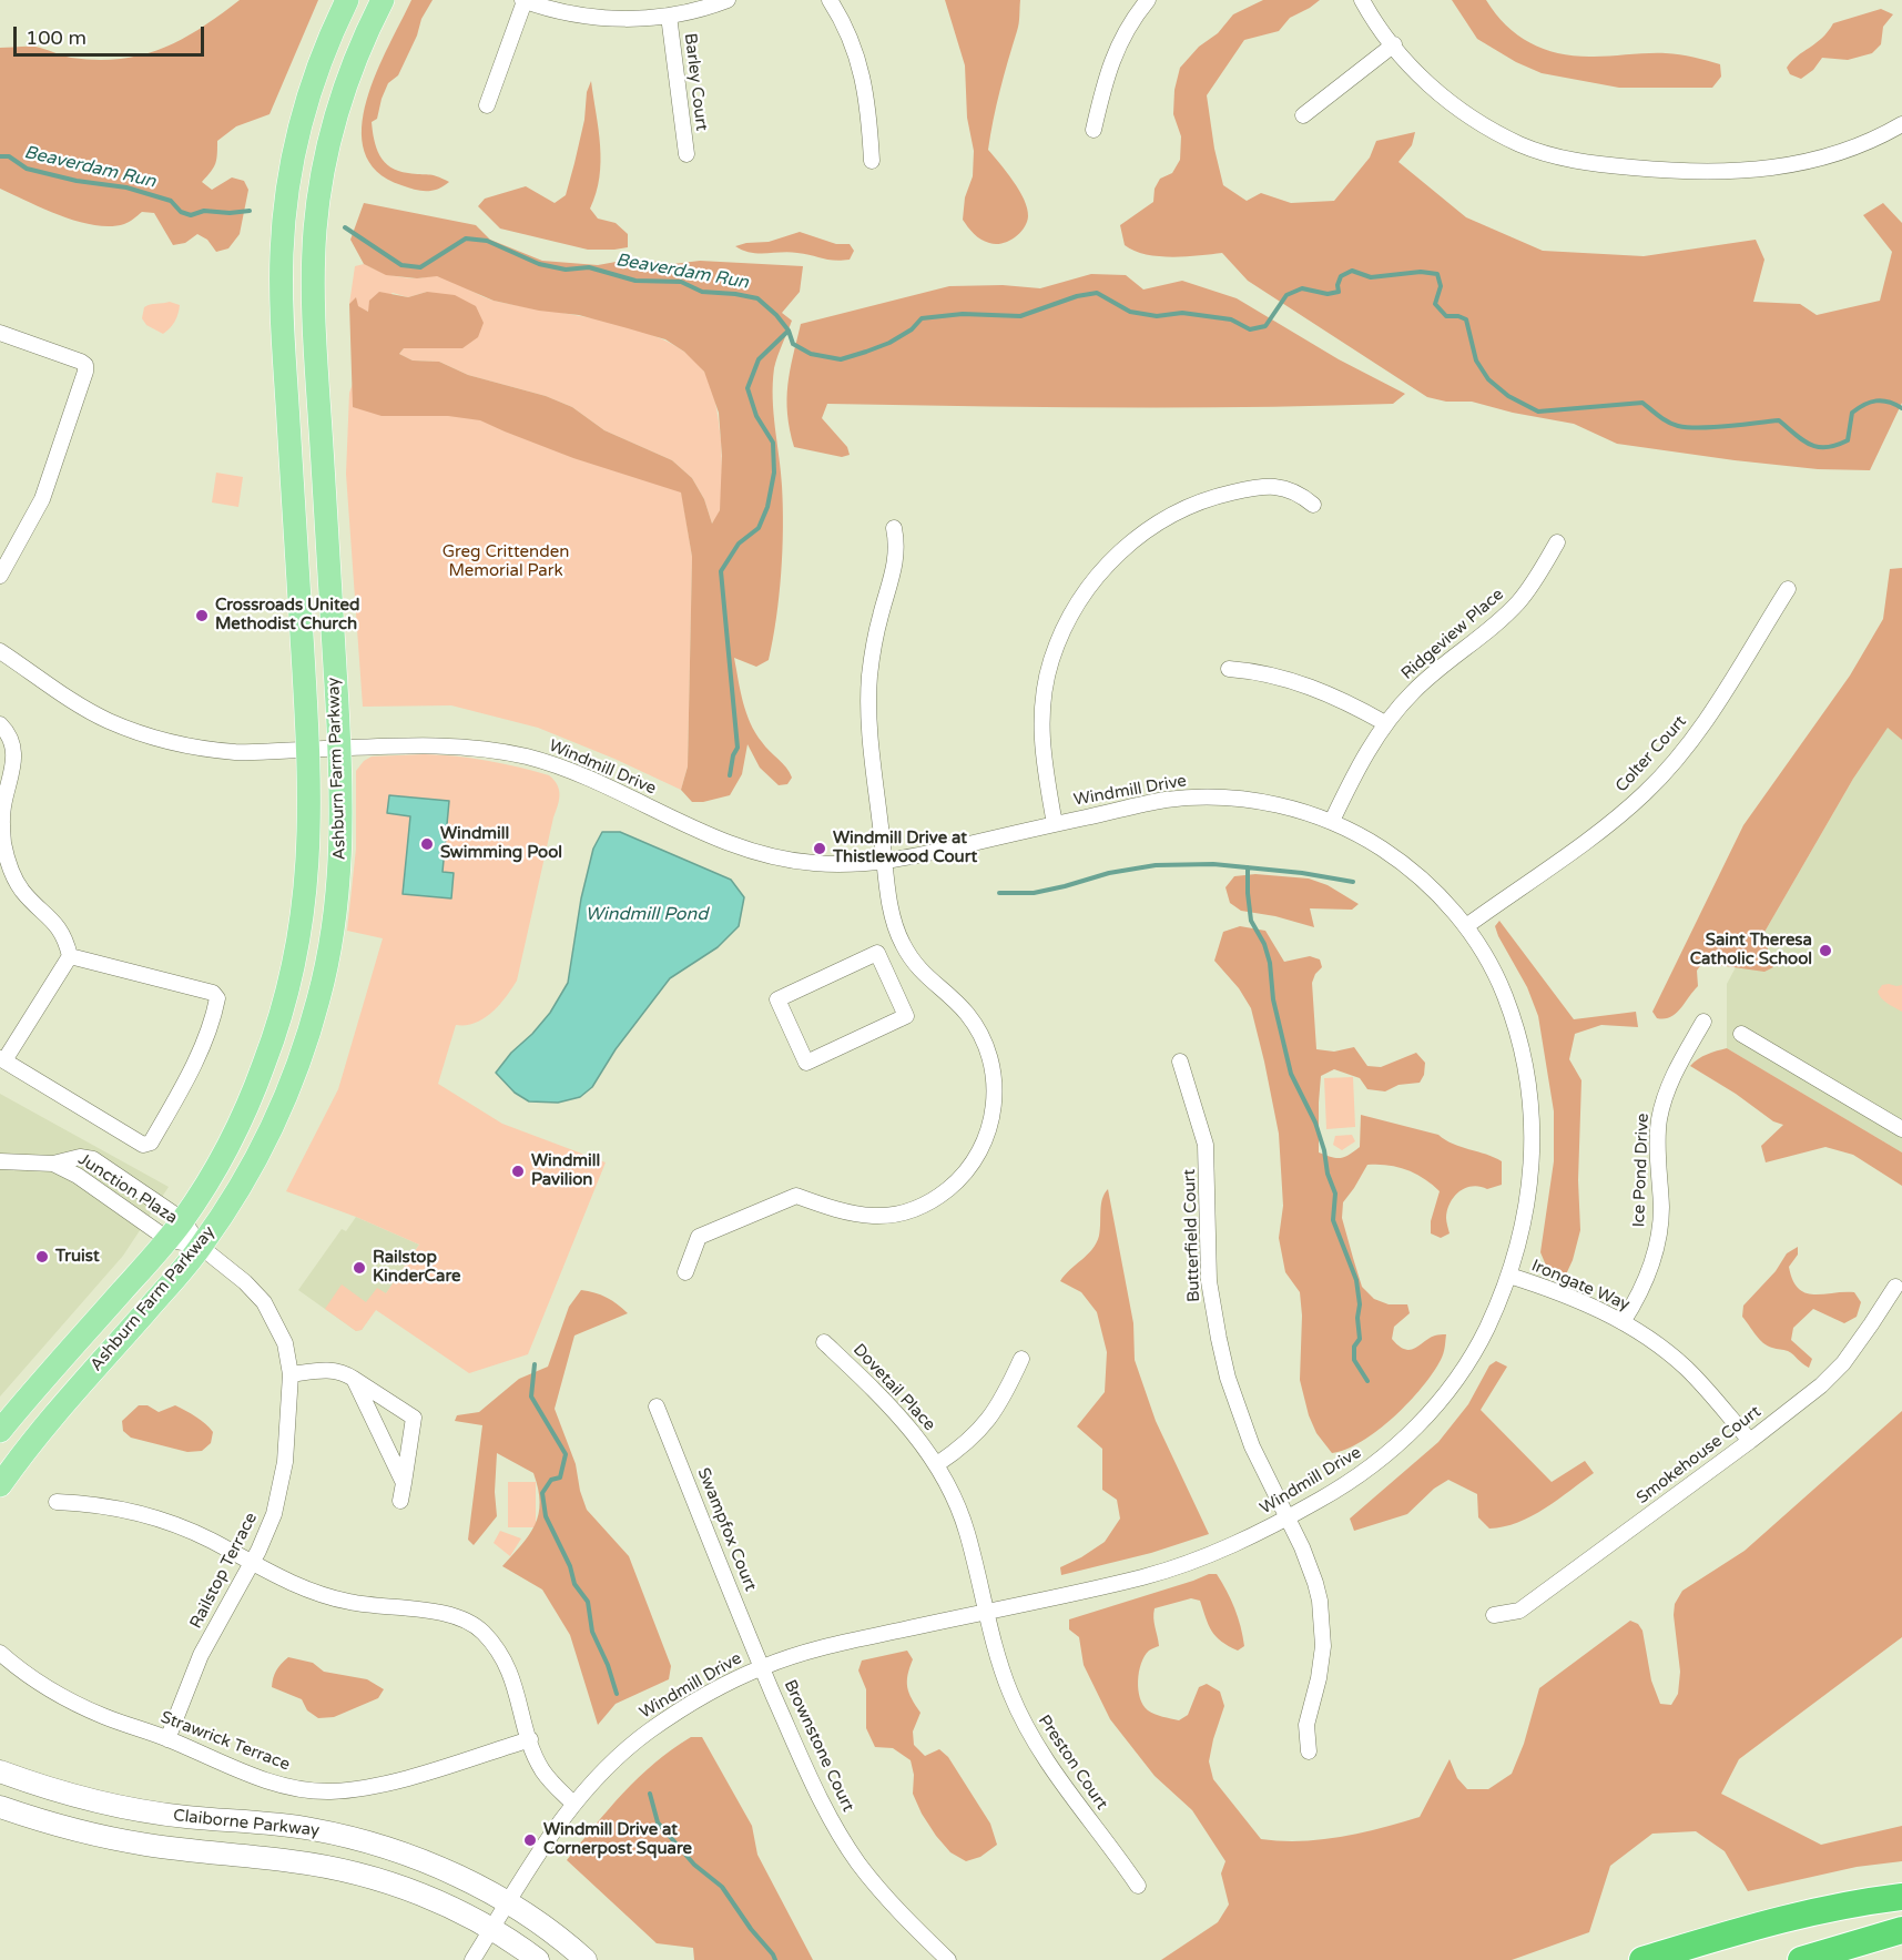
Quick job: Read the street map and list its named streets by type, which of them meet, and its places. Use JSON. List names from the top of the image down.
{
  "streets": {
    "main road": ["Ashburn Farm Parkway", "Claiborne Parkway"],
    "street": [
      "Barley Court",
      "Ridgeview Place",
      "Colter Court",
      "Windmill Drive",
      "Ice Pond Drive",
      "Junction Plaza",
      "Butterfield Court",
      "Irongate Way",
      "Dovetail Place",
      "Smokehouse Court",
      "Swampfox Court",
      "Railstop Terrace",
      "Strawrick Terrace",
      "Brownstone Court",
      "Preston Court"
    ]
  },
  "crossings": [
    ["Ridgeview Place", "Windmill Drive"],
    ["Colter Court", "Windmill Drive"],
    ["Windmill Drive", "Ashburn Farm Parkway"],
    ["Windmill Drive", "Butterfield Court"],
    ["Windmill Drive", "Irongate Way"],
    ["Windmill Drive", "Dovetail Place"],
    ["Windmill Drive", "Swampfox Court"],
    ["Windmill Drive", "Brownstone Court"],
    ["Windmill Drive", "Preston Court"],
    ["Windmill Drive", "Claiborne Parkway"],
    ["Ashburn Farm Parkway", "Junction Plaza"],
    ["Ashburn Farm Parkway", "Railstop Terrace"],
    ["Ice Pond Drive", "Irongate Way"],
    ["Junction Plaza", "Railstop Terrace"],
    ["Irongate Way", "Smokehouse Court"],
    ["Dovetail Place", "Preston Court"],
    ["Swampfox Court", "Brownstone Court"],
    ["Railstop Terrace", "Strawrick Terrace"]
  ],
  "water": ["Beaverdam Run", "Windmill Pond"],
  "parks": ["Greg Crittenden Memorial Park"],
  "places": [
    "Crossroads United Methodist Church",
    "Windmill Swimming Pool",
    "Windmill Drive at Thistlewood Court",
    "Saint Theresa Catholic School",
    "Windmill Pavilion",
    "Truist",
    "Railstop KinderCare",
    "Windmill Drive at Cornerpost Square"
  ],
  "scale_bar": "100 m"
}
